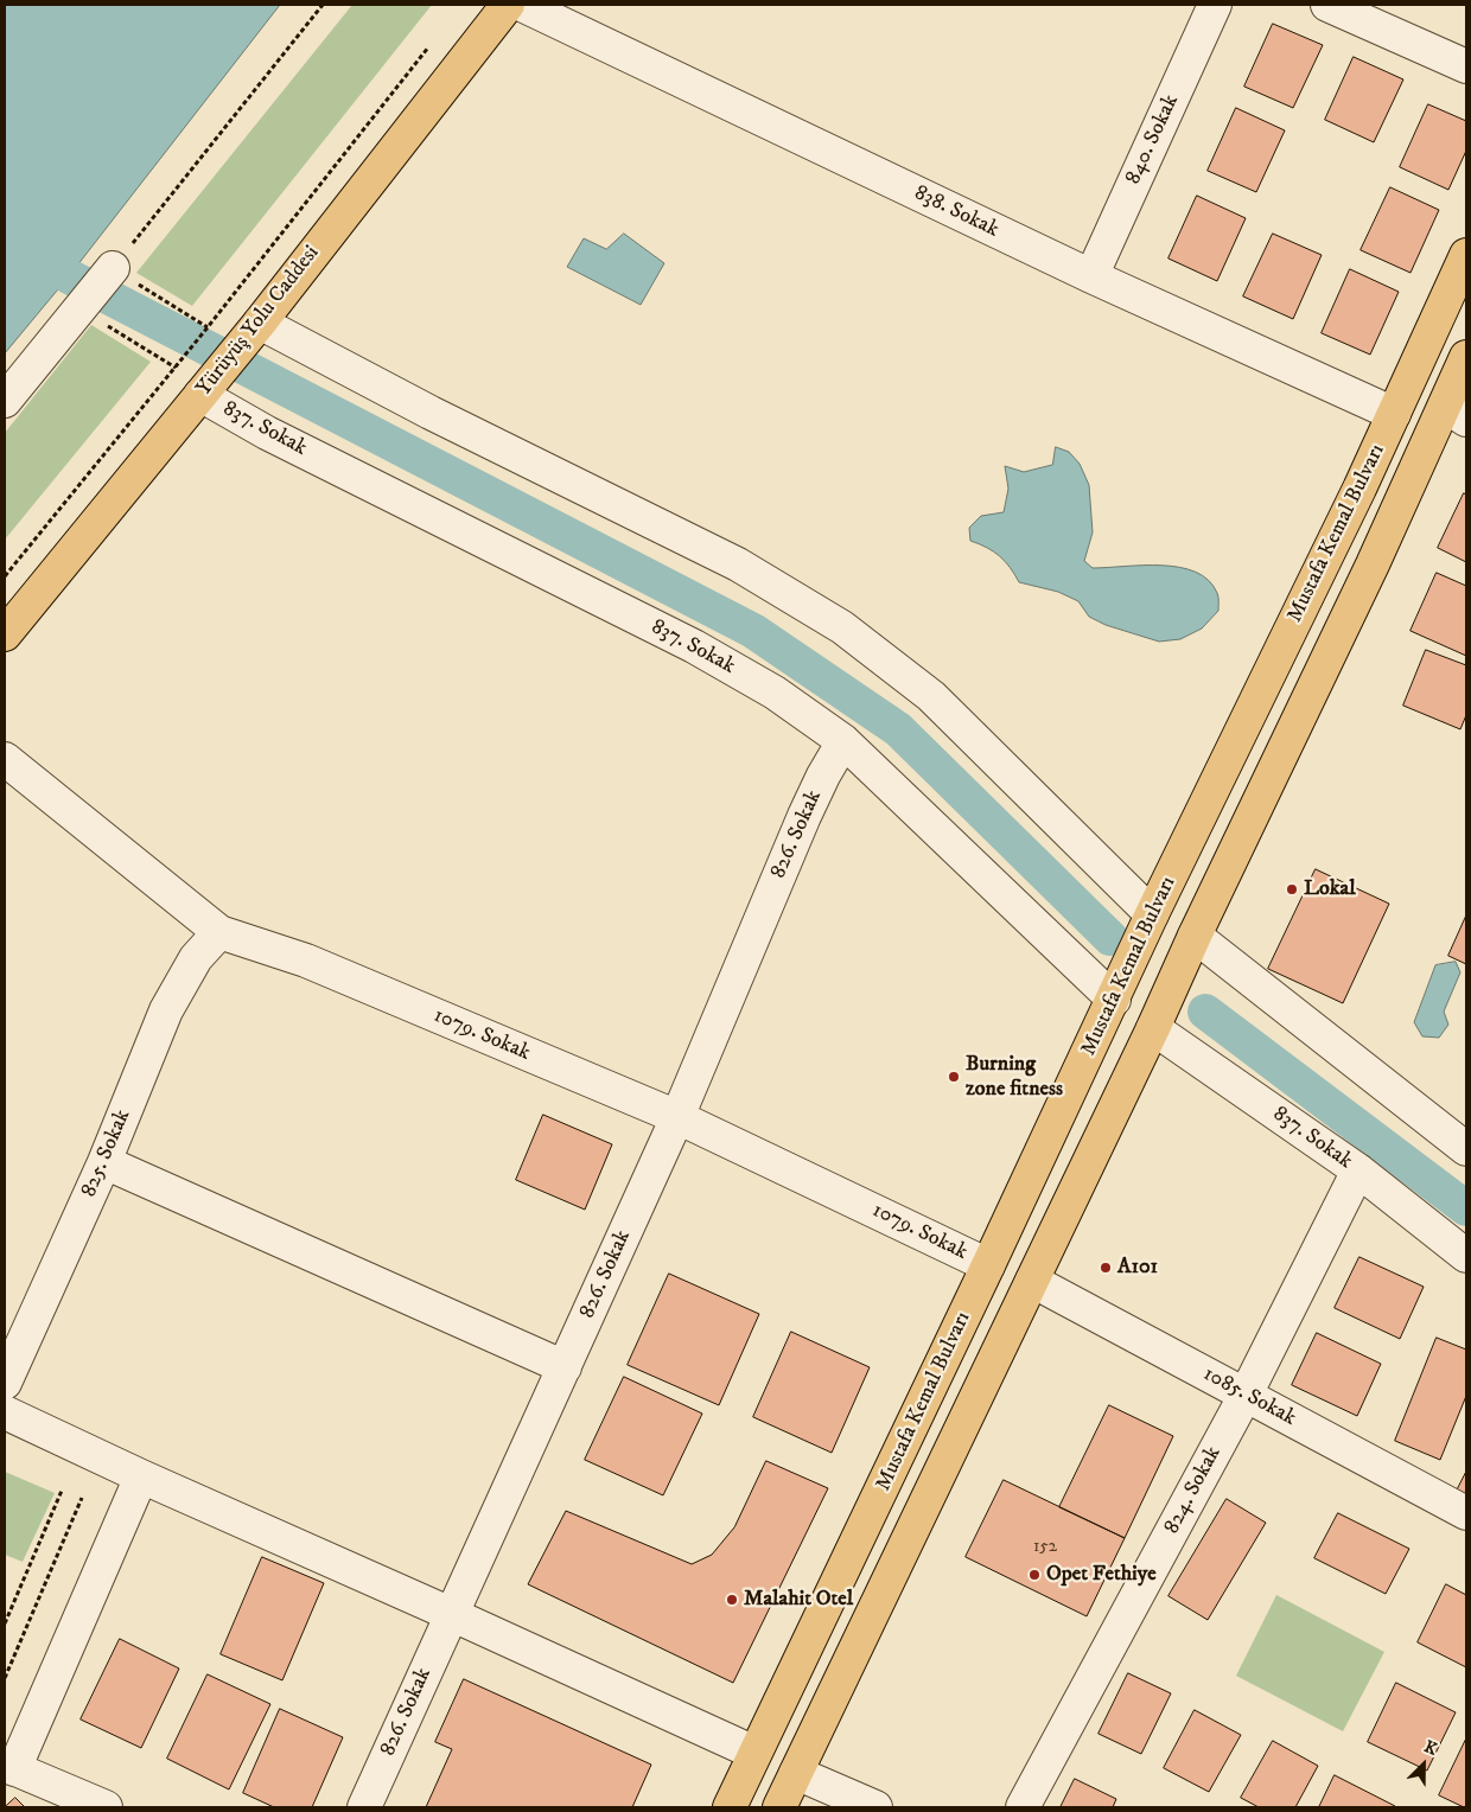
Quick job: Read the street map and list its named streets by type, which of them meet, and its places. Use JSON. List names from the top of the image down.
{
  "streets": {
    "main road": ["Yürüyüş Yolu Caddesi", "Mustafa Kemal Bulvarı"],
    "street": [
      "840. Sokak",
      "838. Sokak",
      "837. Sokak",
      "826. Sokak",
      "1079. Sokak",
      "825. Sokak",
      "1085. Sokak",
      "824. Sokak"
    ]
  },
  "crossings": [
    ["840. Sokak", "838. Sokak"],
    ["838. Sokak", "Mustafa Kemal Bulvarı"],
    ["Yürüyüş Yolu Caddesi", "837. Sokak"],
    ["837. Sokak", "Mustafa Kemal Bulvarı"],
    ["837. Sokak", "826. Sokak"],
    ["837. Sokak", "824. Sokak"],
    ["Mustafa Kemal Bulvarı", "1079. Sokak"],
    ["Mustafa Kemal Bulvarı", "1085. Sokak"],
    ["826. Sokak", "1079. Sokak"],
    ["1079. Sokak", "825. Sokak"],
    ["1085. Sokak", "824. Sokak"]
  ],
  "places": [
    "Lokal",
    "Burning zone fitness",
    "A101",
    "Opet Fethiye",
    "Malahit Otel"
  ],
  "house_numbers": ["152"],
  "north": "top right"
}
